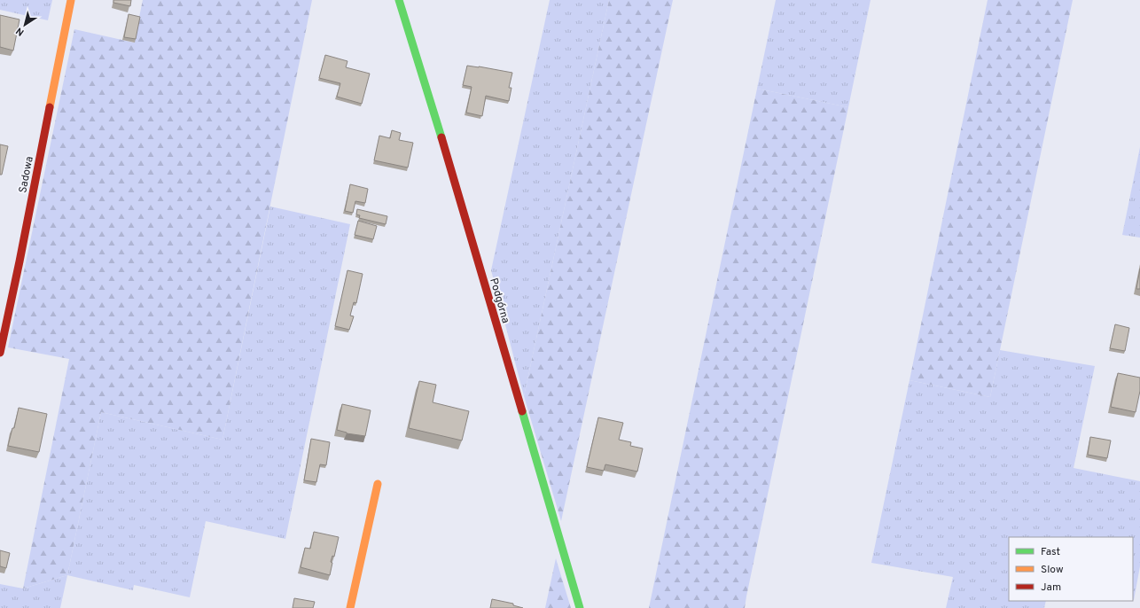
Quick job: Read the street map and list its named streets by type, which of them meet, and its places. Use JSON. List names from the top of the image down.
{
  "streets": {
    "street": ["Sadowa", "Podgórna"]
  },
  "legend": ["Fast", "Slow", "Jam"],
  "north": "bottom left"
}
